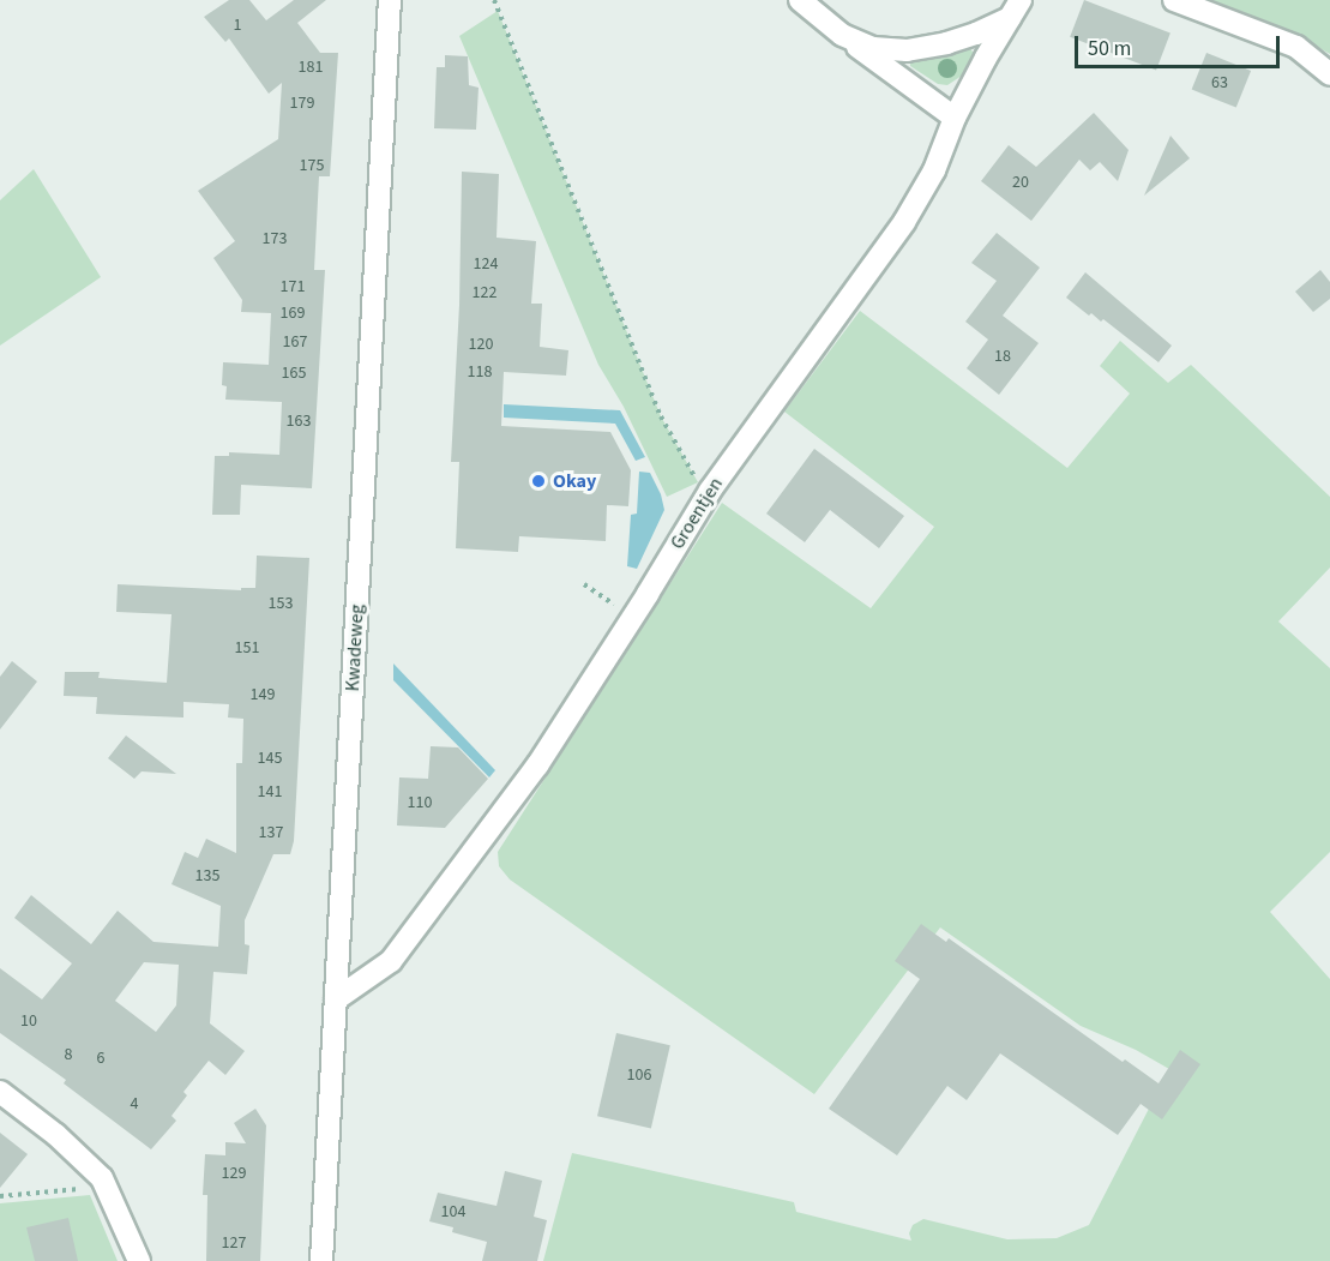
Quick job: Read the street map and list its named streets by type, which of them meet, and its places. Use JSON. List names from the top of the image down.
{
  "streets": {
    "street": ["Groentjen", "Kwadeweg"]
  },
  "crossings": [
    ["Groentjen", "Kwadeweg"]
  ],
  "places": ["Okay"],
  "house_numbers": [
    "1",
    "181",
    "63",
    "179",
    "175",
    "20",
    "173",
    "124",
    "171",
    "122",
    "169",
    "167",
    "120",
    "18",
    "118",
    "165",
    "163",
    "153",
    "151",
    "149",
    "145",
    "141",
    "110",
    "137",
    "135",
    "10",
    "8",
    "6",
    "106",
    "4",
    "129",
    "104",
    "127"
  ],
  "scale_bar": "50 m"
}
